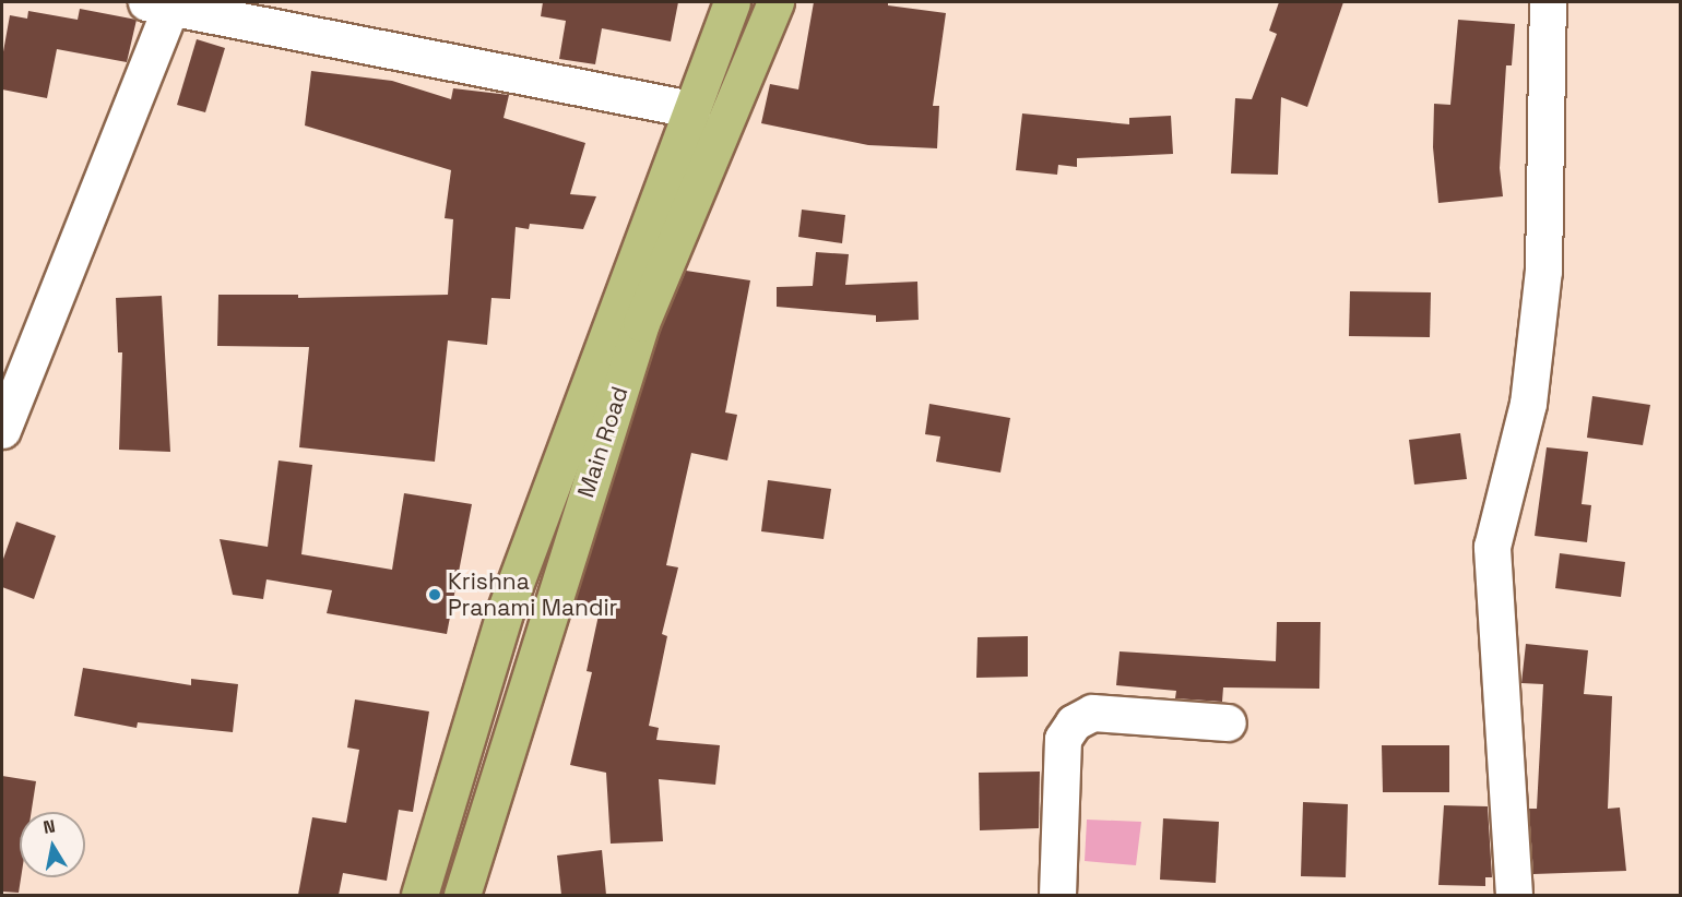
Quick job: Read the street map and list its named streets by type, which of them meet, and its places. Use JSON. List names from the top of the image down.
{
  "streets": {
    "main road": ["Main Road"]
  },
  "places": ["Krishna Pranami Mandir"],
  "north": "top"
}
